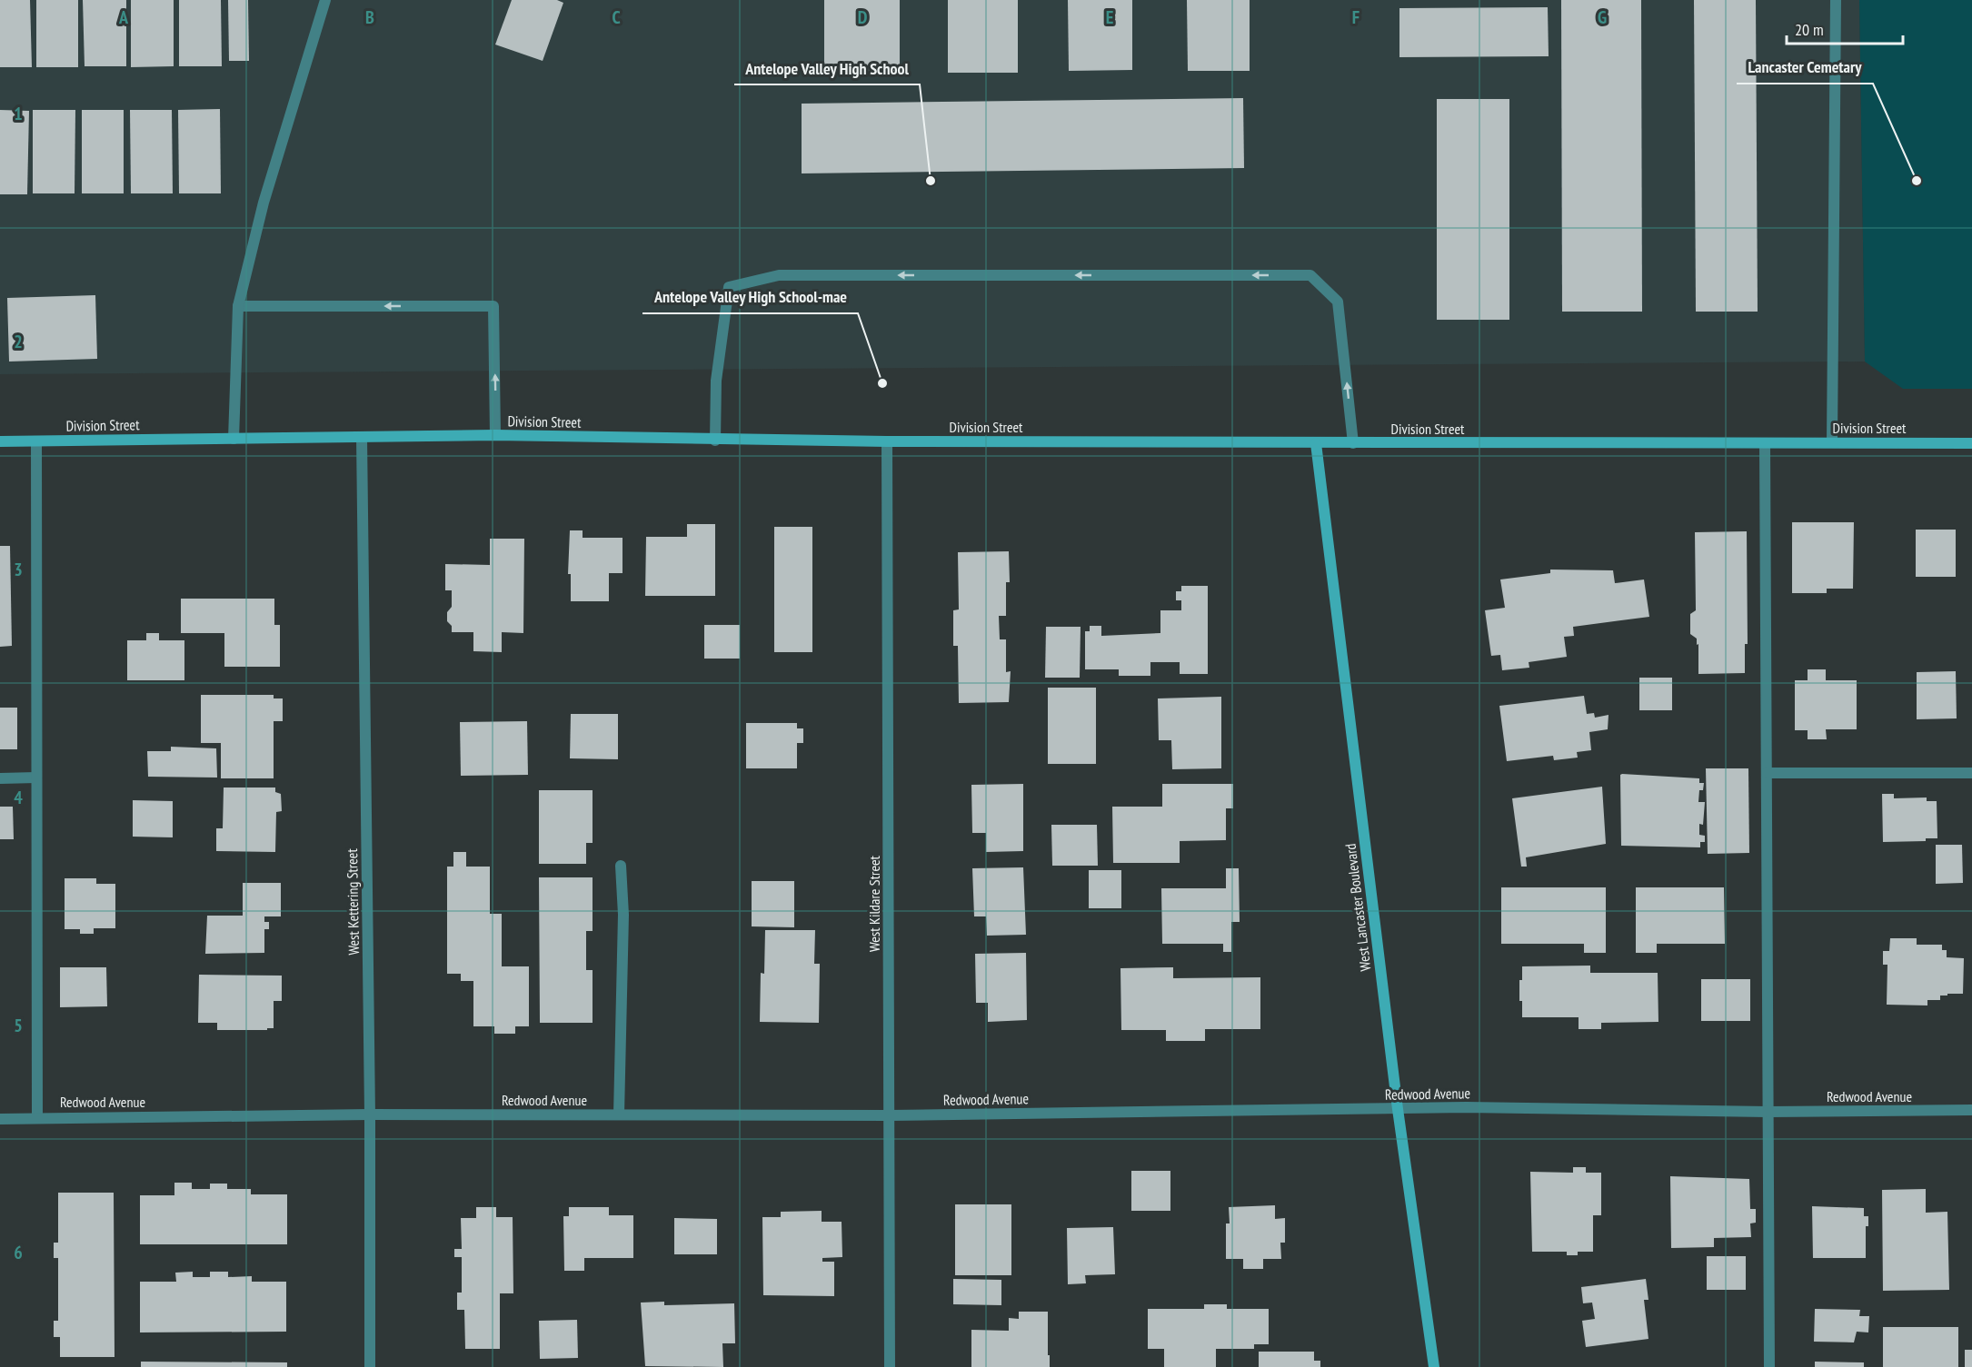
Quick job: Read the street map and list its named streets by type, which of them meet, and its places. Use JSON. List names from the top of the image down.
{
  "streets": {
    "main road": ["Division Street", "West Lancaster Boulevard"],
    "street": ["West Kettering Street", "West Kildare Street", "Redwood Avenue"]
  },
  "crossings": [
    ["Division Street", "West Kettering Street"],
    ["Division Street", "West Kildare Street"],
    ["Division Street", "West Lancaster Boulevard"],
    ["West Kettering Street", "Redwood Avenue"],
    ["West Kildare Street", "Redwood Avenue"],
    ["West Lancaster Boulevard", "Redwood Avenue"]
  ],
  "places": ["Antelope Valley High School", "Lancaster Cemetary", "Antelope Valley High School-mae"],
  "scale_bar": "20 m",
  "grid": {
    "columns": [
      "A",
      "B",
      "C",
      "D",
      "E",
      "F",
      "G"
    ],
    "rows": [
      "1",
      "2",
      "3",
      "4",
      "5",
      "6"
    ]
  }
}
